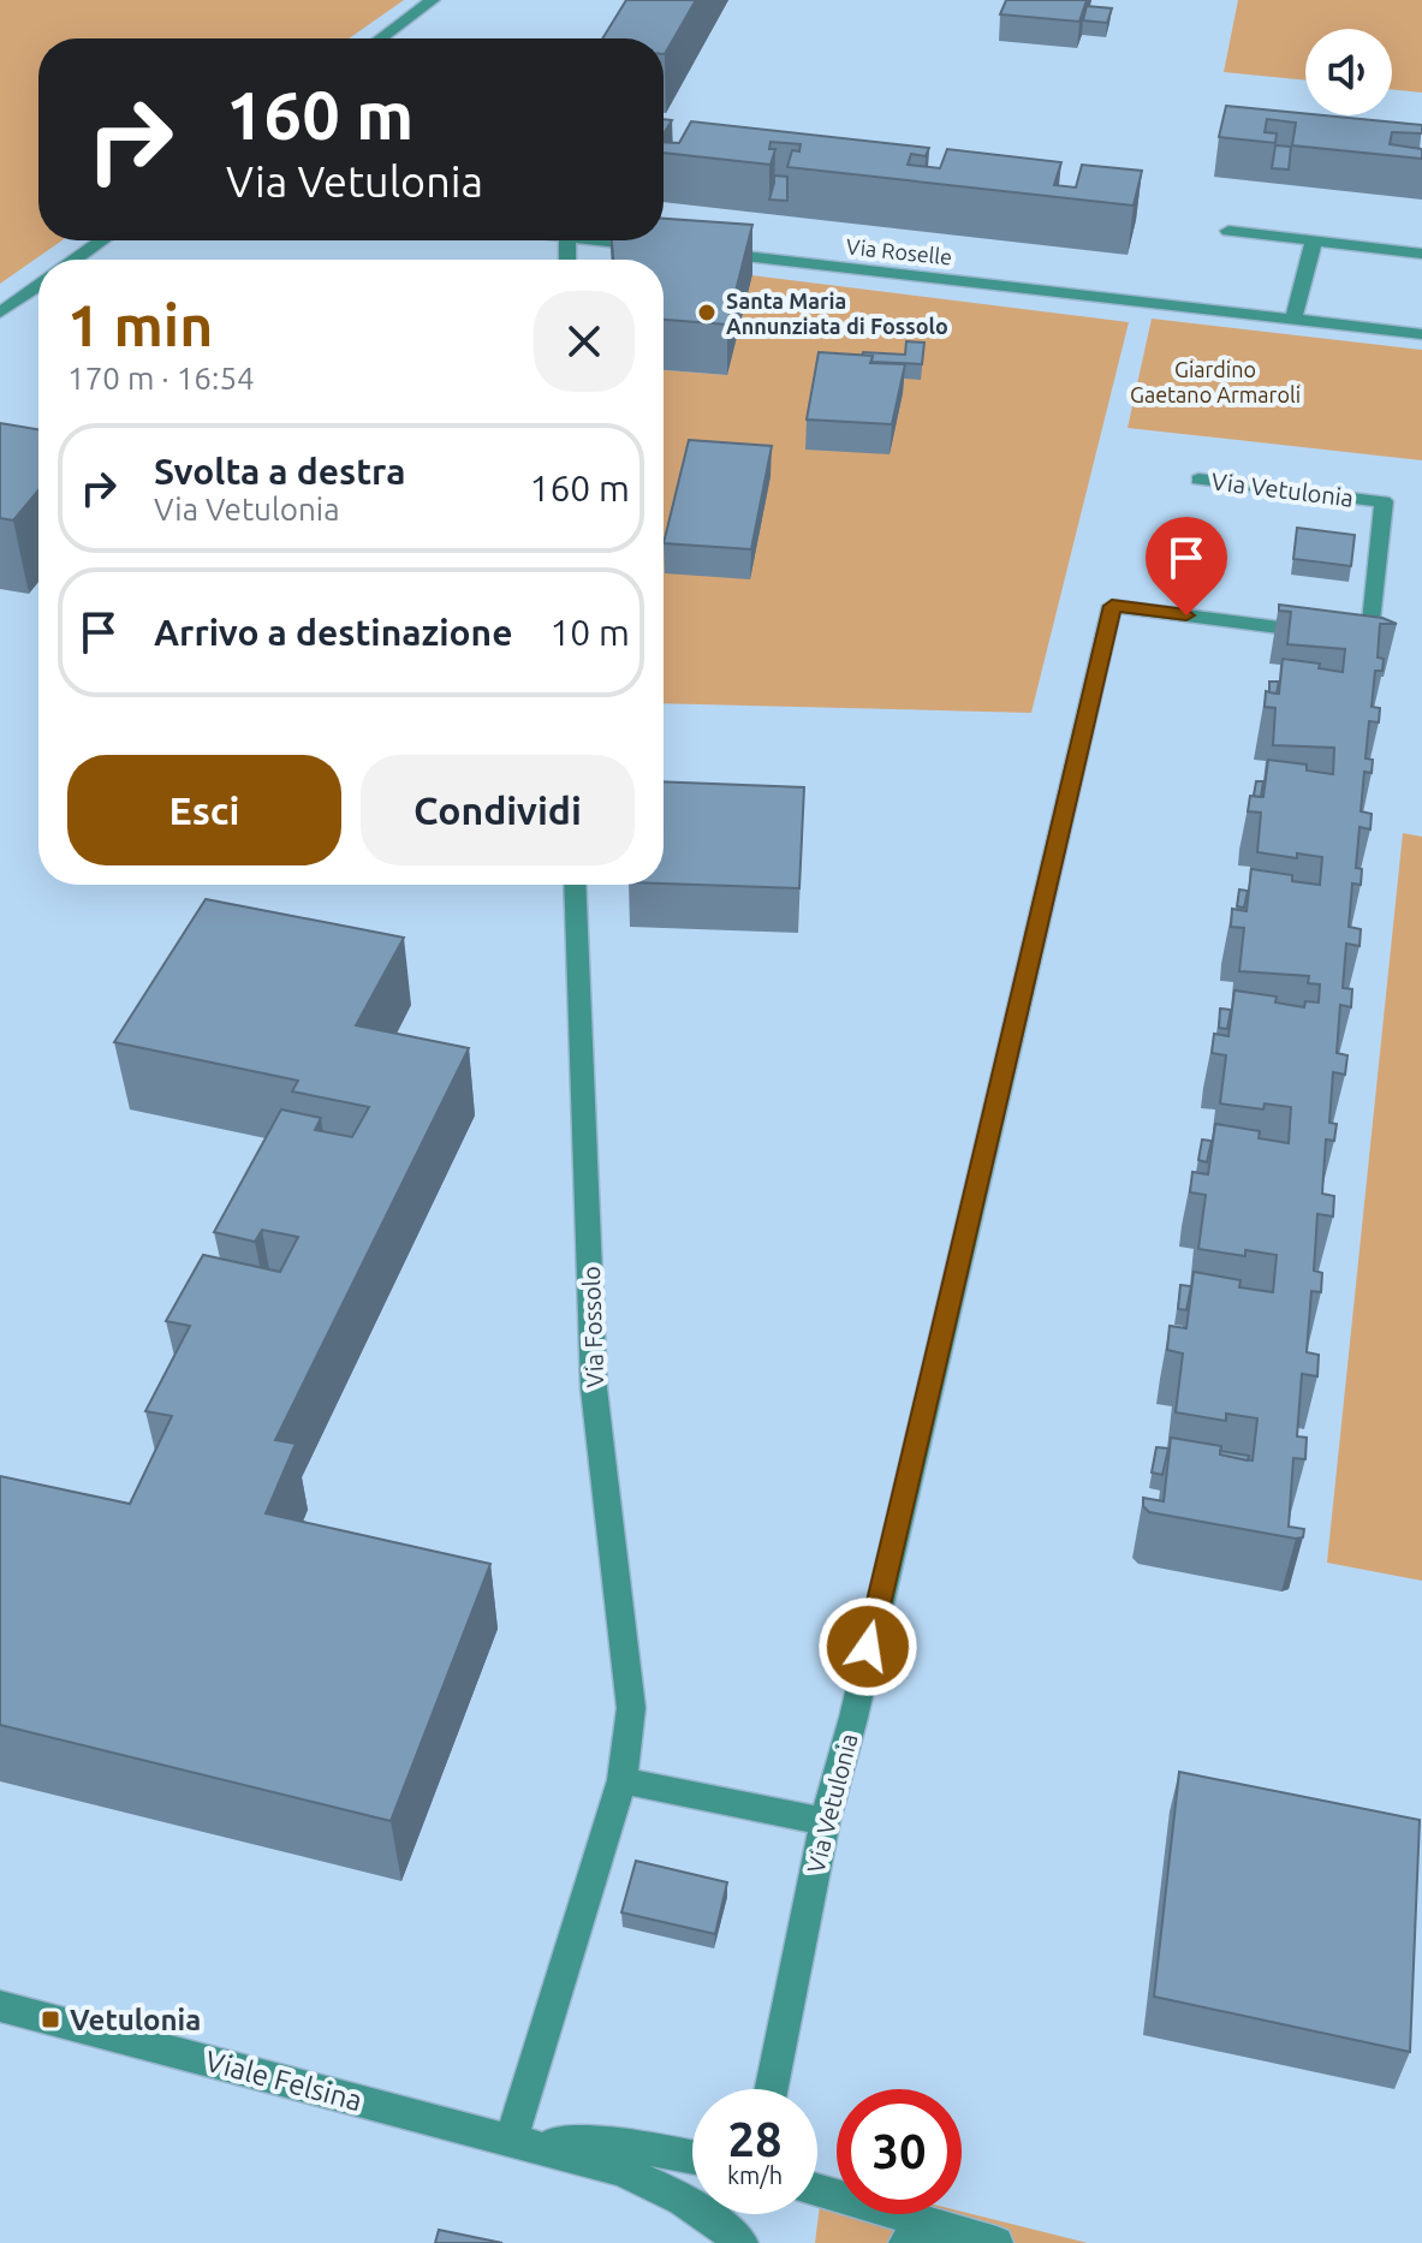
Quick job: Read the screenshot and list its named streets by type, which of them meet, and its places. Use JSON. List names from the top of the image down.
{
  "streets": {
    "street": [
      "Via Roselle",
      "Via Vetulonia",
      "Via Fossolo",
      "Viale Felsina"
    ]
  },
  "crossings": [
    ["Via Fossolo", "Viale Felsina"]
  ],
  "parks": ["Giardino Gaetano Armaroli"],
  "places": {
    "other": ["Santa Maria Annunziata di Fossolo"],
    "transit": ["Vetulonia"]
  },
  "page": {
    "turn": ["160 m", "Via Vetulonia"],
    "heading": ["1 min", "170 m · 16:54"],
    "list": [
      {
        "name": "Svolta a destra",
        "note": "Via Vetulonia",
        "value": "160 m"
      },
      {
        "name": "Arrivo a destinazione",
        "value": "10 m"
      }
    ],
    "buttons": ["Esci", "Condividi"],
    "speed": "28 km/h",
    "limit": "30"
  }
}
